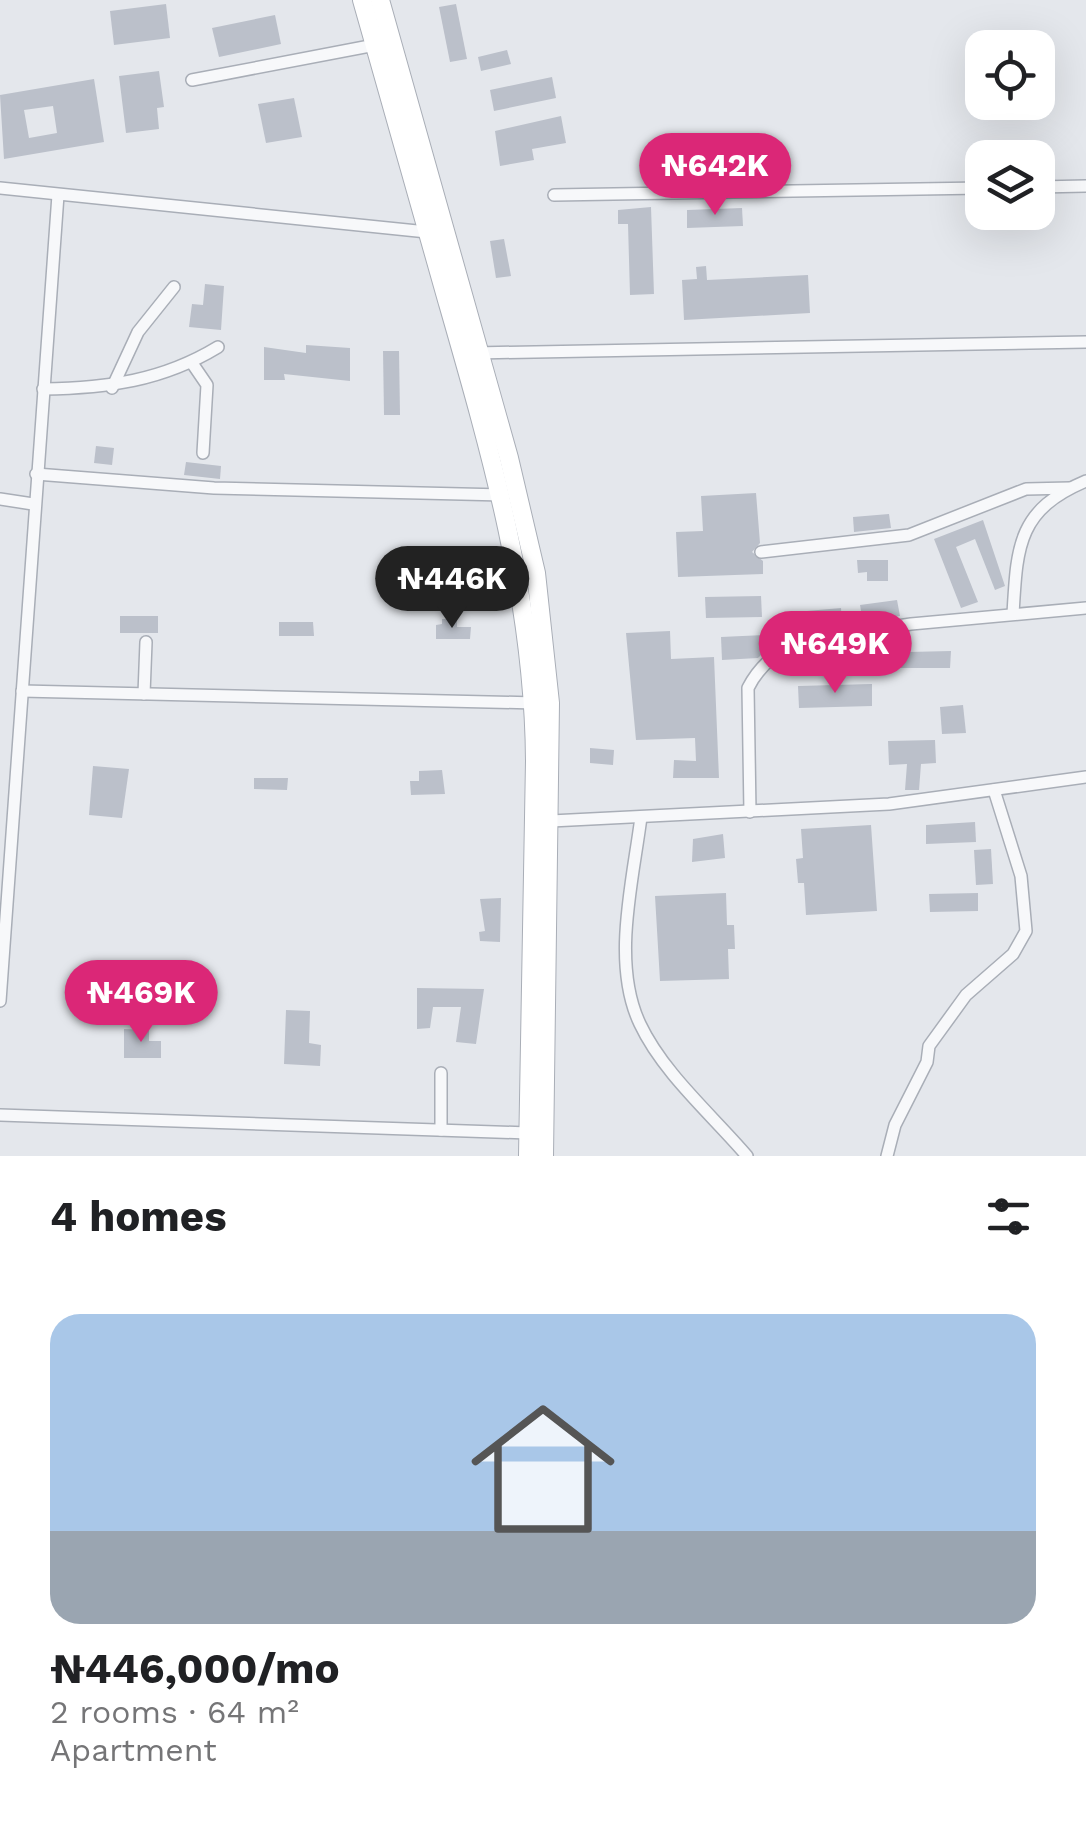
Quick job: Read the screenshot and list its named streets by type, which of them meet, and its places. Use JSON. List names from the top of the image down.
{
  "page": {
    "price": [
      "₦642K",
      "₦446K",
      "₦649K",
      "₦469K"
    ],
    "heading": "4 homes",
    "list": [
      {
        "name": "₦446,000/mo",
        "note": "2 rooms · 64 m² · Apartment"
      }
    ]
  }
}
